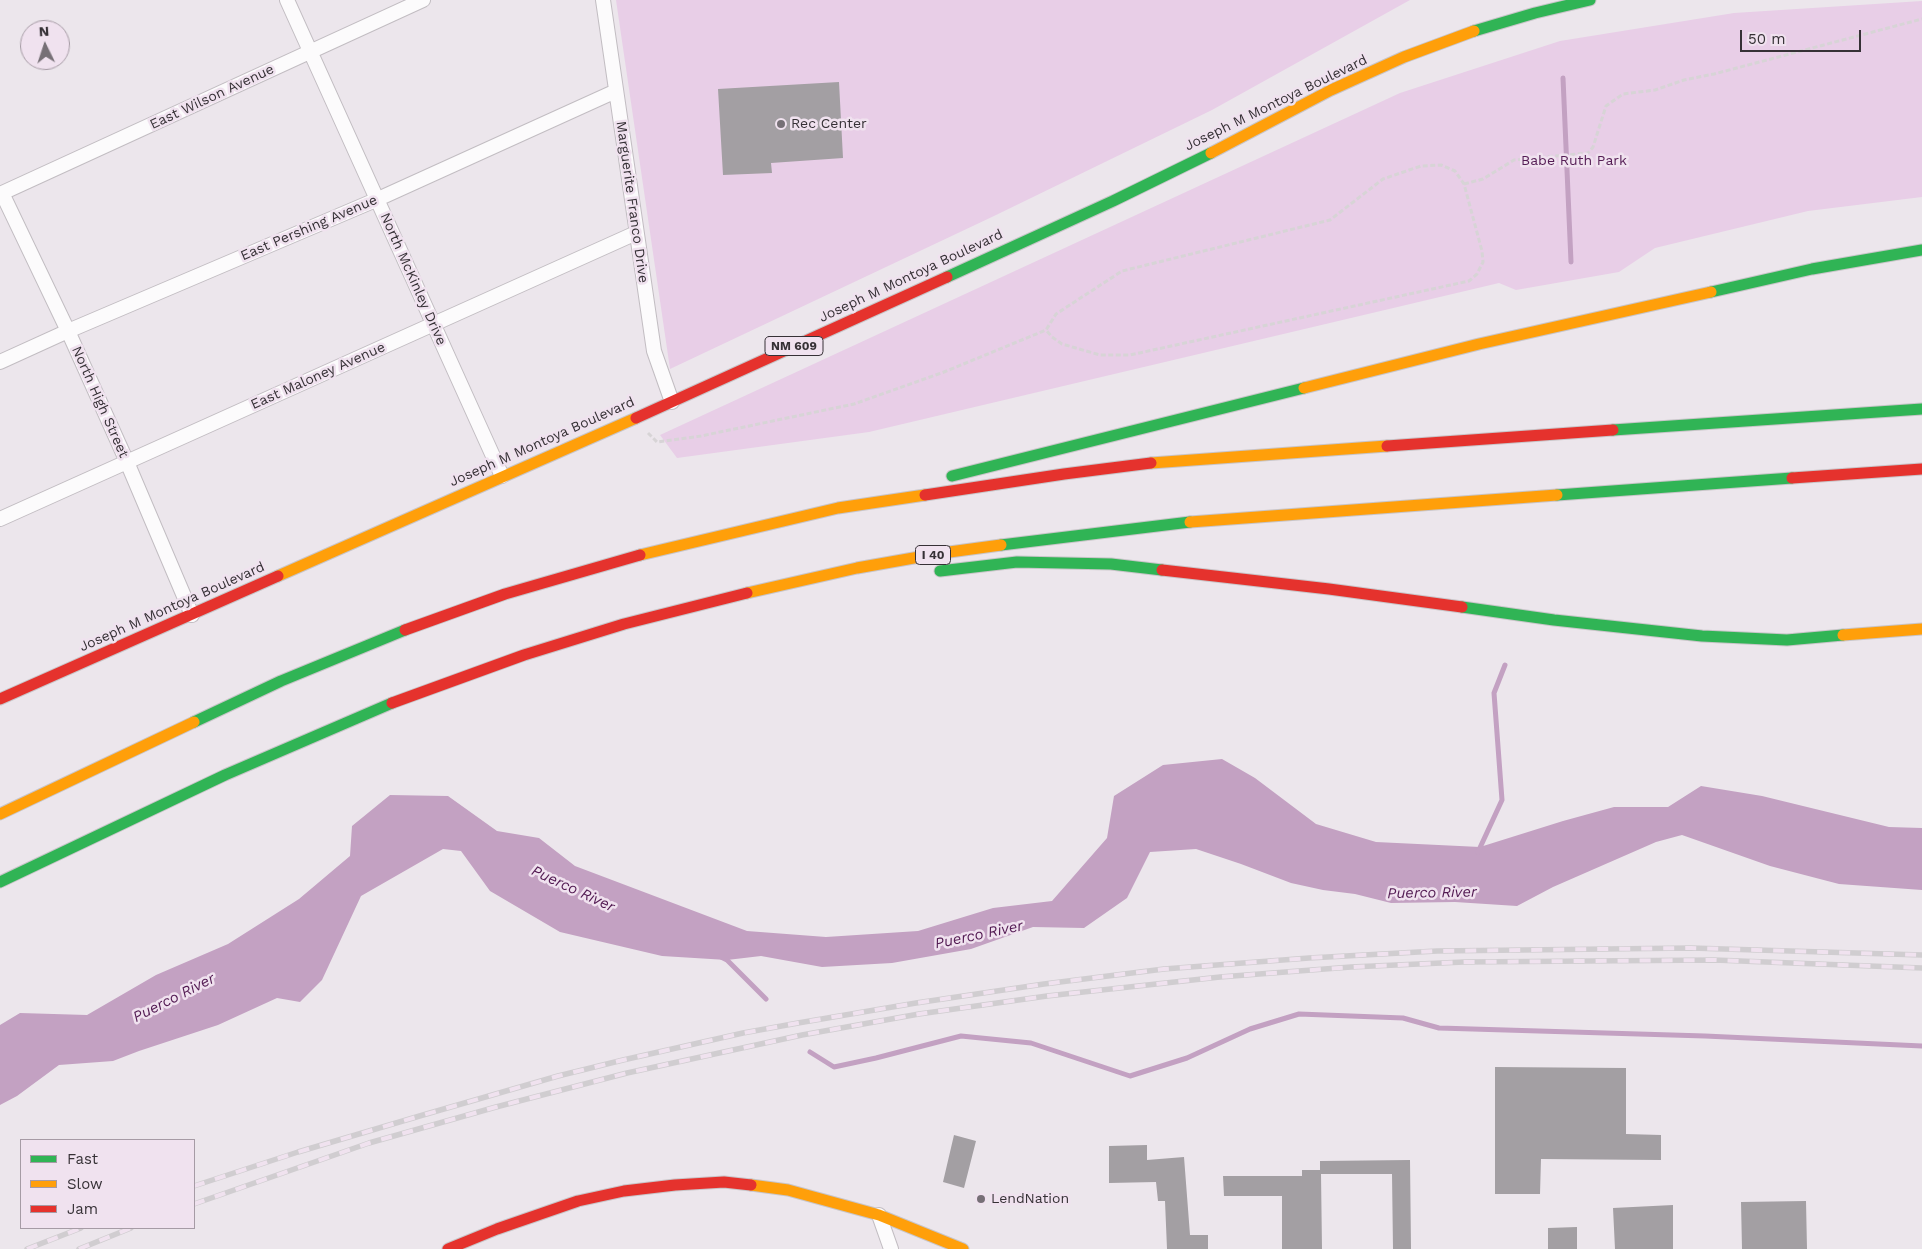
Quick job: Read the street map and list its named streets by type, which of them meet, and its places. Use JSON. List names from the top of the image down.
{
  "streets": {
    "main road": ["Joseph M Montoya Boulevard", "NM 609", "I 40"],
    "street": [
      "East Wilson Avenue",
      "Marguerite Franco Drive",
      "East Pershing Avenue",
      "North McKinley Drive",
      "East Maloney Avenue",
      "North High Street"
    ]
  },
  "crossings": [
    ["East Wilson Avenue", "North McKinley Drive"],
    ["East Wilson Avenue", "North High Street"],
    ["Joseph M Montoya Boulevard", "Marguerite Franco Drive"],
    ["Joseph M Montoya Boulevard", "North McKinley Drive"],
    ["Joseph M Montoya Boulevard", "North High Street"],
    ["Marguerite Franco Drive", "East Pershing Avenue"],
    ["Marguerite Franco Drive", "East Maloney Avenue"],
    ["East Pershing Avenue", "North McKinley Drive"],
    ["East Pershing Avenue", "North High Street"],
    ["North McKinley Drive", "East Maloney Avenue"],
    ["East Maloney Avenue", "North High Street"]
  ],
  "water": ["Puerco River"],
  "parks": ["Babe Ruth Park"],
  "places": ["Rec Center", "LendNation"],
  "legend": ["Fast", "Slow", "Jam"],
  "scale_bar": "50 m",
  "north": "top"
}
